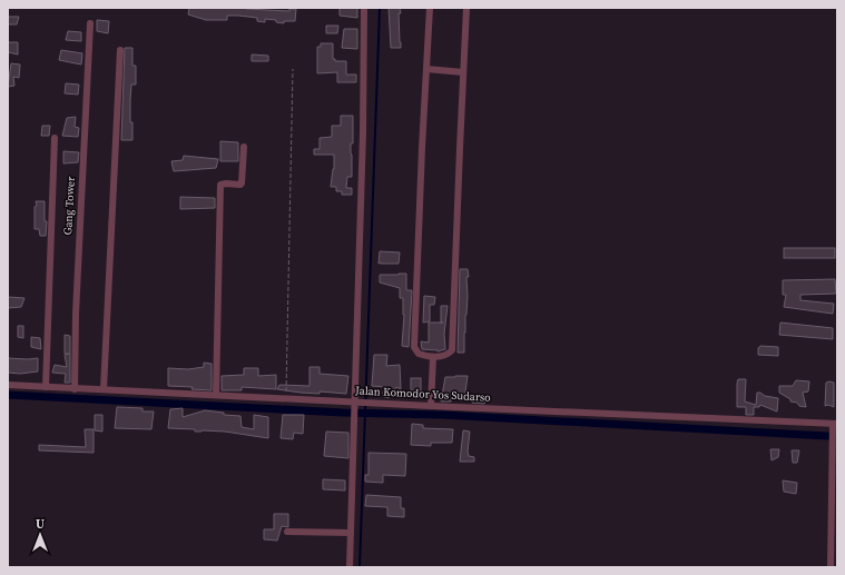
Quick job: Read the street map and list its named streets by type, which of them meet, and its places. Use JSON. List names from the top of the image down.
{
  "streets": {
    "street": ["Gang Tower", "Jalan Komodor Yos Sudarso"]
  },
  "crossings": [
    ["Gang Tower", "Jalan Komodor Yos Sudarso"]
  ],
  "north": "top"
}
